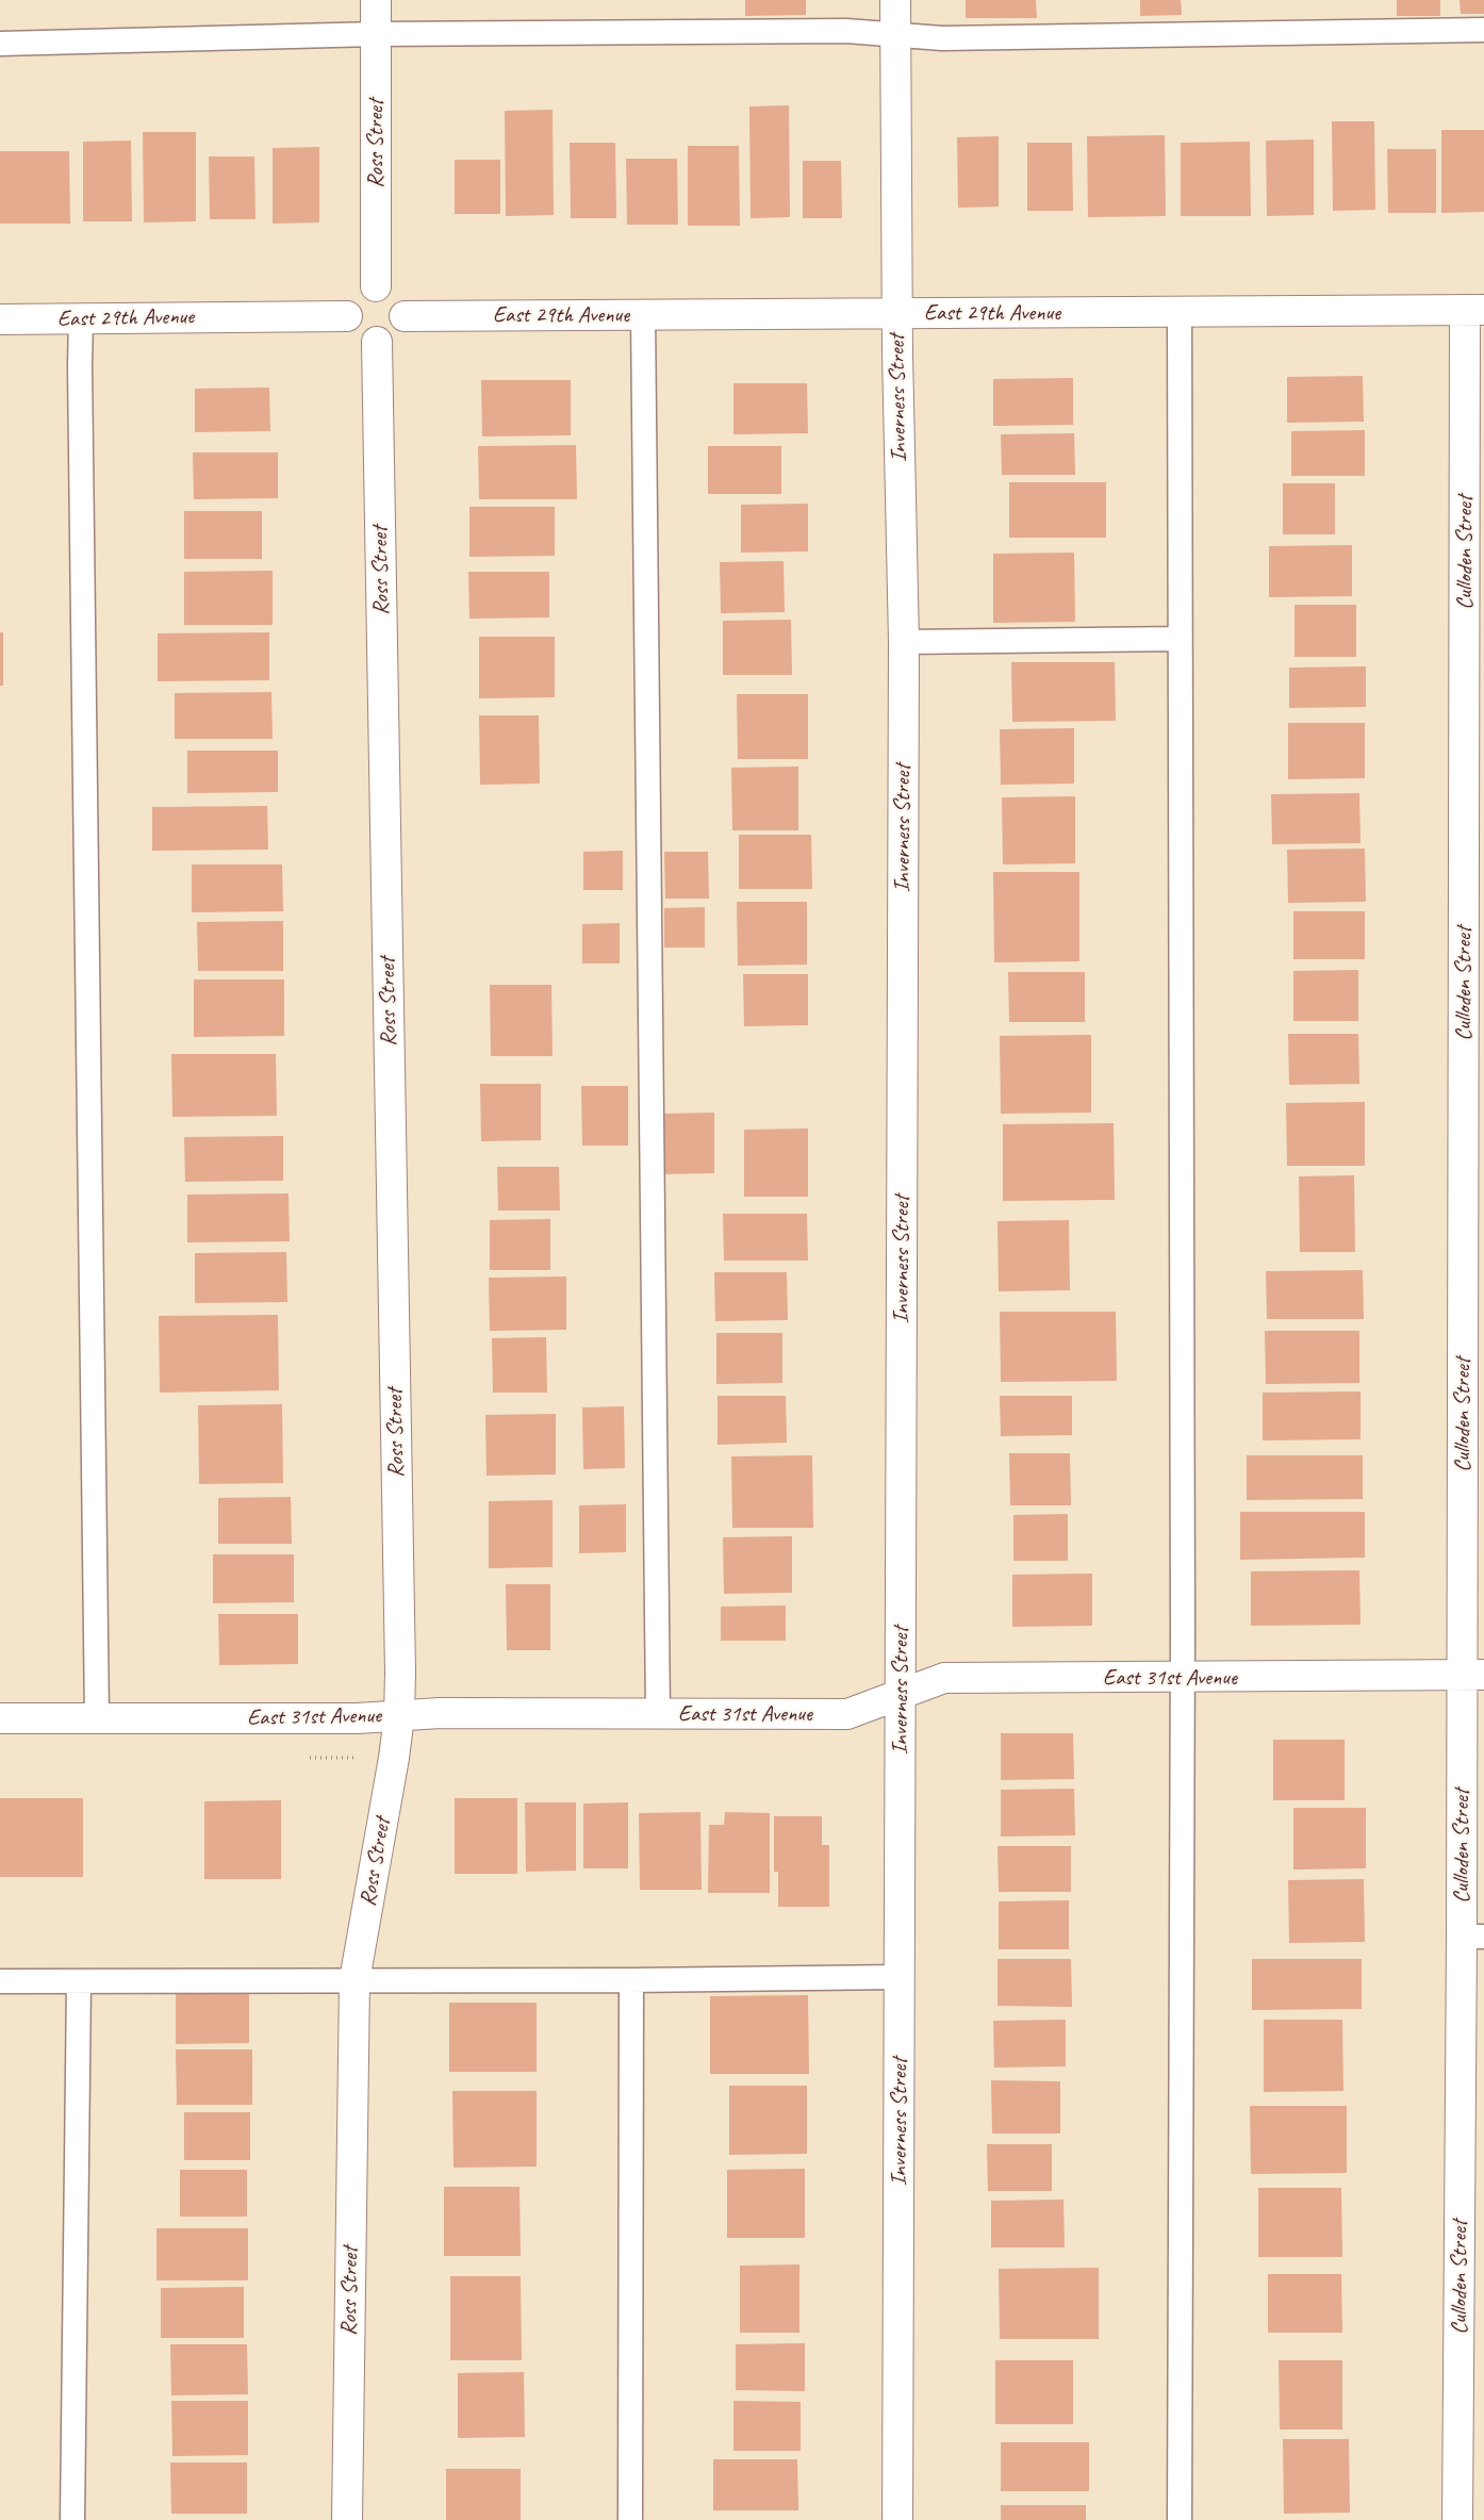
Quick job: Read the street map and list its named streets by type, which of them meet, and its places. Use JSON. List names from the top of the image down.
{
  "streets": {
    "street": [
      "Ross Street",
      "East 29th Avenue",
      "Inverness Street",
      "Culloden Street",
      "East 31st Avenue"
    ]
  },
  "crossings": [
    ["Ross Street", "East 29th Avenue"],
    ["Ross Street", "East 31st Avenue"],
    ["East 29th Avenue", "Inverness Street"],
    ["East 29th Avenue", "Culloden Street"],
    ["Inverness Street", "East 31st Avenue"],
    ["Culloden Street", "East 31st Avenue"]
  ]
}
